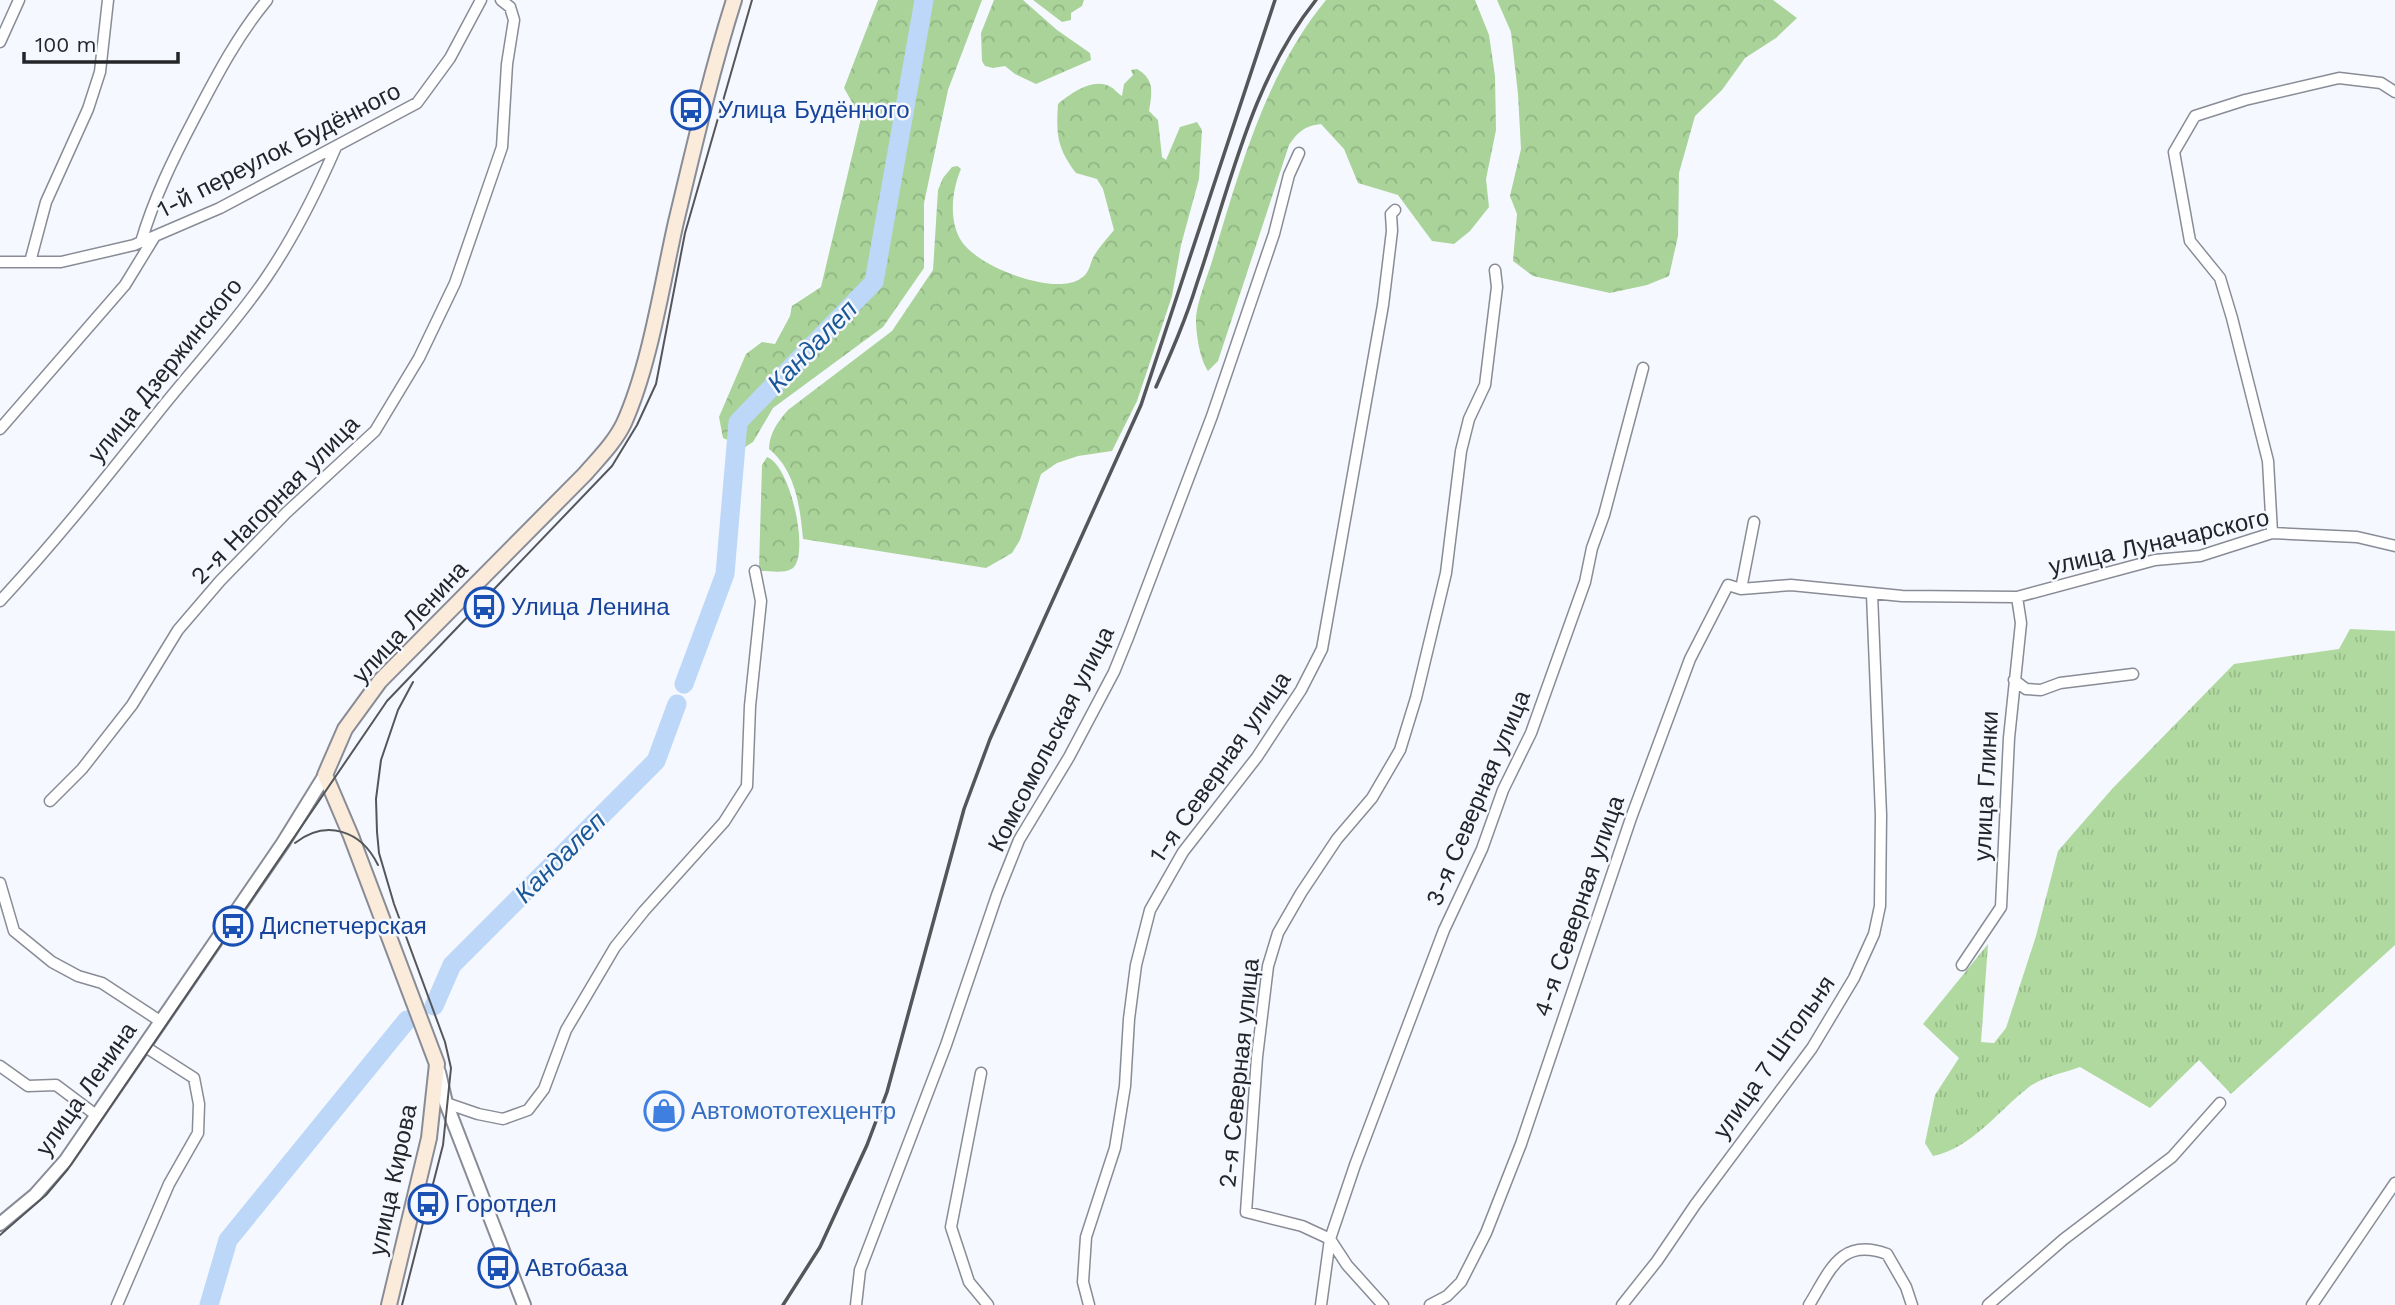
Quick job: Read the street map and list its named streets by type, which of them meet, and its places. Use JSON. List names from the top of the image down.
{
  "streets": {
    "main road": ["улица Ленина", "улица Кирова"],
    "street": [
      "1-й переулок Будённого",
      "улица Дзержинского",
      "2-я Нагорная улица",
      "улица Луначарского",
      "Комсомольская улица",
      "1-я Северная улица",
      "улица Глинки",
      "3-я Северная улица",
      "4-я Северная улица",
      "улица 7 Штольня",
      "2-я Северная улица"
    ]
  },
  "crossings": [
    ["1-й переулок Будённого", "улица Дзержинского"],
    ["улица Луначарского", "улица Глинки"],
    ["улица Ленина", "улица Кирова"],
    ["3-я Северная улица", "2-я Северная улица"]
  ],
  "water": ["Кандалеп"],
  "places": {
    "bus stop": [
      "Улица Будённого",
      "Улица Ленина",
      "Диспетчерская",
      "Горотдел",
      "Автобаза"
    ],
    "shop": ["Автомототехцентр"]
  },
  "scale_bar": "100 m"
}
